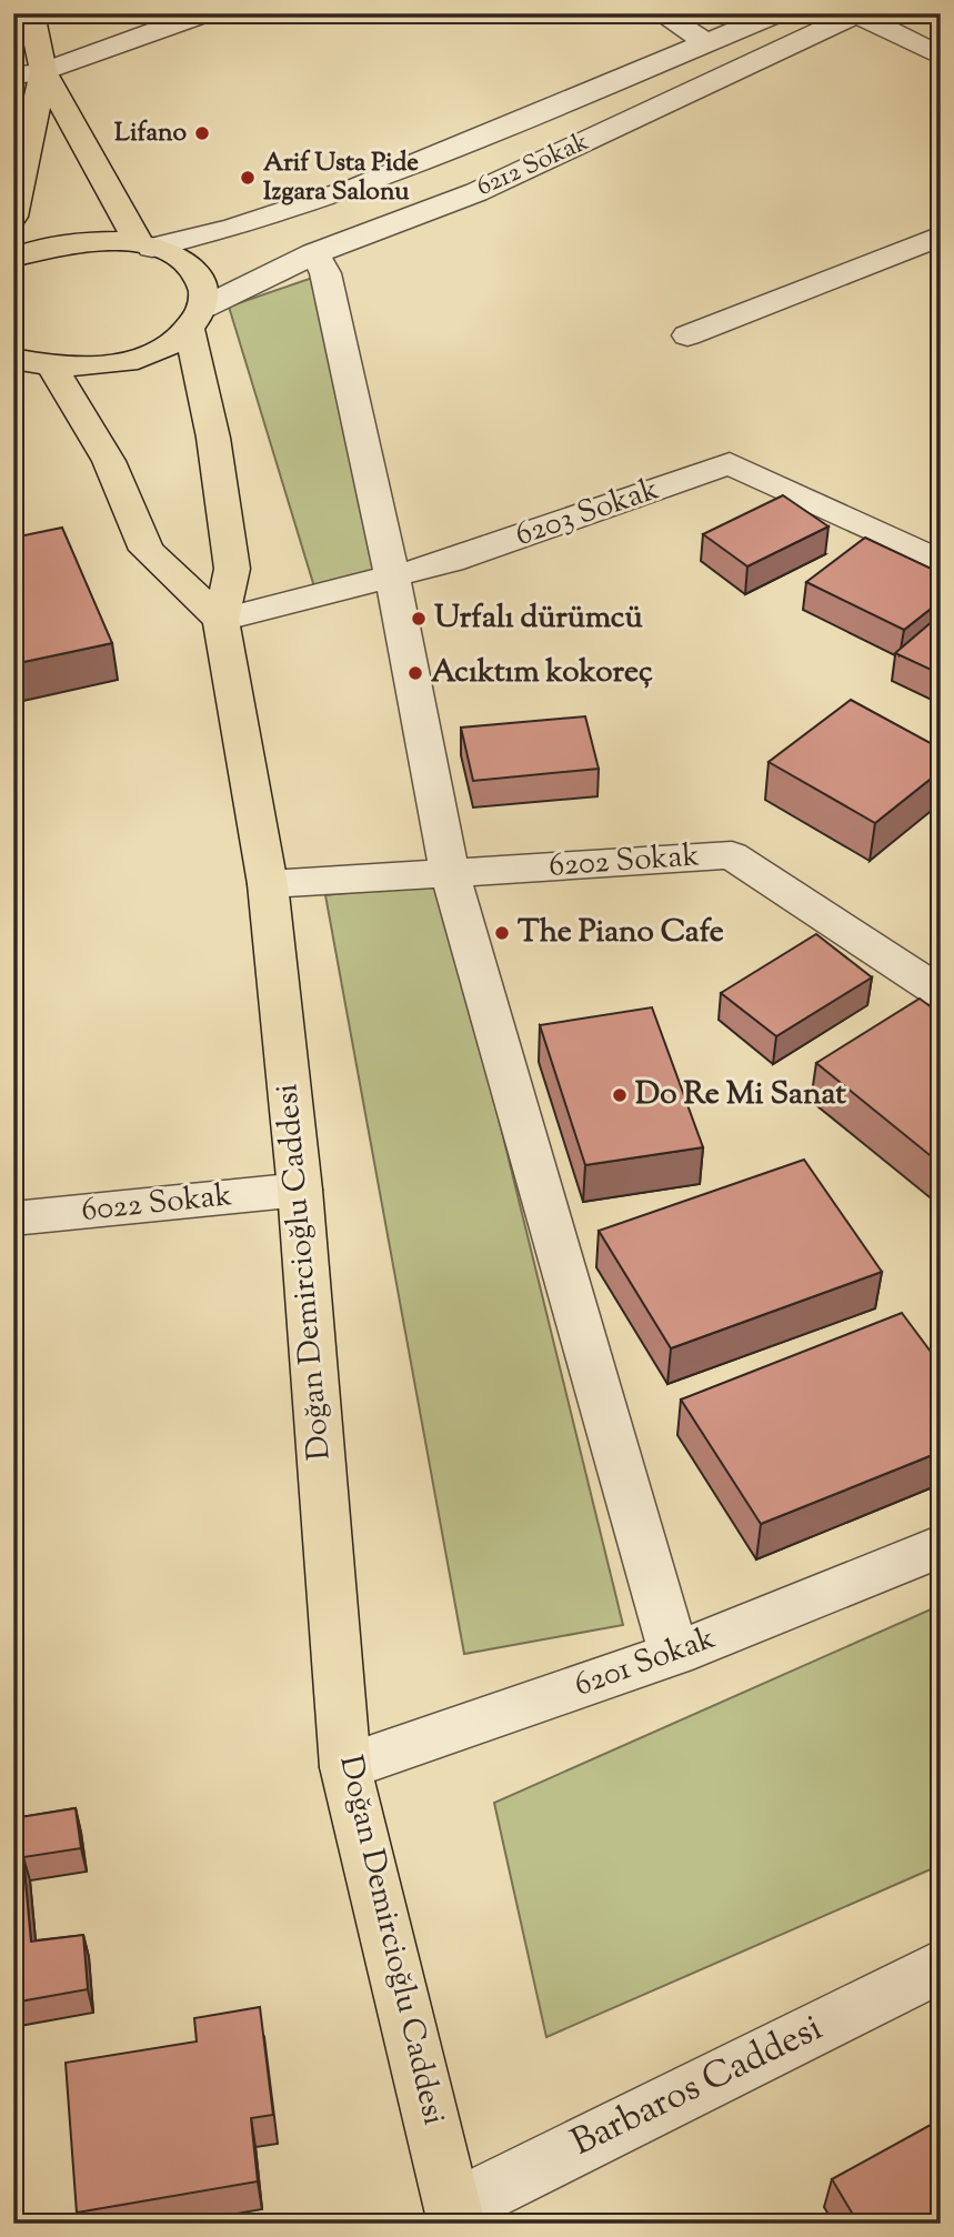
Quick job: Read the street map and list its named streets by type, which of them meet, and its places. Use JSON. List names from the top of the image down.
{
  "streets": {
    "main road": ["Doğan Demircioğlu Caddesi"],
    "street": [
      "6212 Sokak",
      "6203 Sokak",
      "6202 Sokak",
      "6022 Sokak",
      "6201 Sokak",
      "Barbaros Caddesi"
    ]
  },
  "crossings": [
    ["6203 Sokak", "Doğan Demircioğlu Caddesi"],
    ["6202 Sokak", "Doğan Demircioğlu Caddesi"],
    ["6022 Sokak", "Doğan Demircioğlu Caddesi"],
    ["Doğan Demircioğlu Caddesi", "6201 Sokak"],
    ["Doğan Demircioğlu Caddesi", "Barbaros Caddesi"]
  ],
  "places": [
    "Lifano",
    "Arif Usta Pide Izgara Salonu",
    "Urfalı dürümcü",
    "Acıktım kokoreç",
    "The Piano Cafe",
    "Do Re Mi Sanat"
  ]
}
